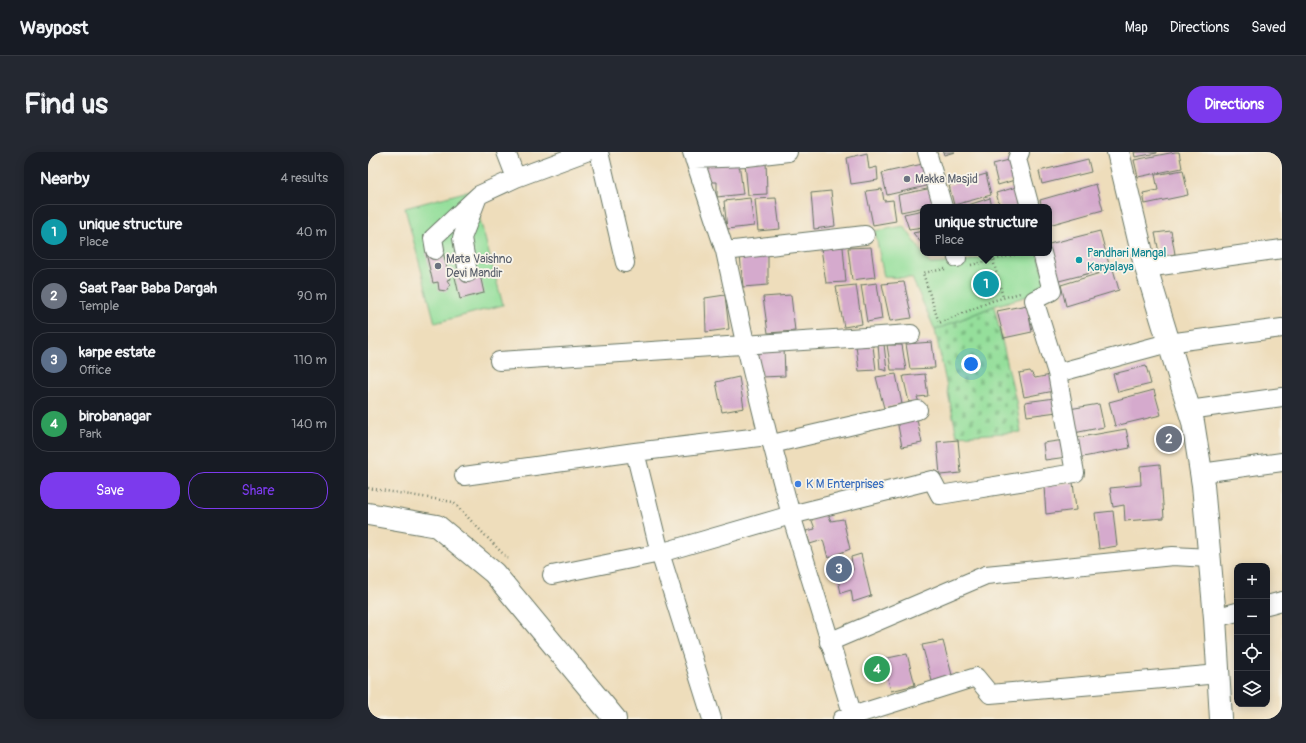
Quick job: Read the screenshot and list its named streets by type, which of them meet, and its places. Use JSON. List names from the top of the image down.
{
  "places": [
    "Makka Masjid",
    "Pandhari Mangal Karyalaya",
    "Mata Vaishno Devi Mandir",
    "K M Enterprises"
  ],
  "page": {
    "header": "Waypost",
    "nav": ["Map", "Directions", "Saved"],
    "buttons": [
      "Directions",
      ["Save", "Share"]
    ],
    "title": "Find us",
    "heading": ["Nearby", "4 results"],
    "list": [
      {
        "mark": "1",
        "name": "unique structure",
        "note": "Place",
        "value": "40 m"
      },
      {
        "mark": "2",
        "name": "Saat Paar Baba Dargah",
        "note": "Temple",
        "value": "90 m"
      },
      {
        "mark": "3",
        "name": "karpe estate",
        "note": "Office",
        "value": "110 m"
      },
      {
        "mark": "4",
        "name": "birobanagar",
        "note": "Park",
        "value": "140 m"
      }
    ],
    "popup": ["unique structure", "Place"],
    "pins": [
      "1",
      "2",
      "3",
      "4"
    ],
    "map_buttons": ["+", "−"]
  }
}
